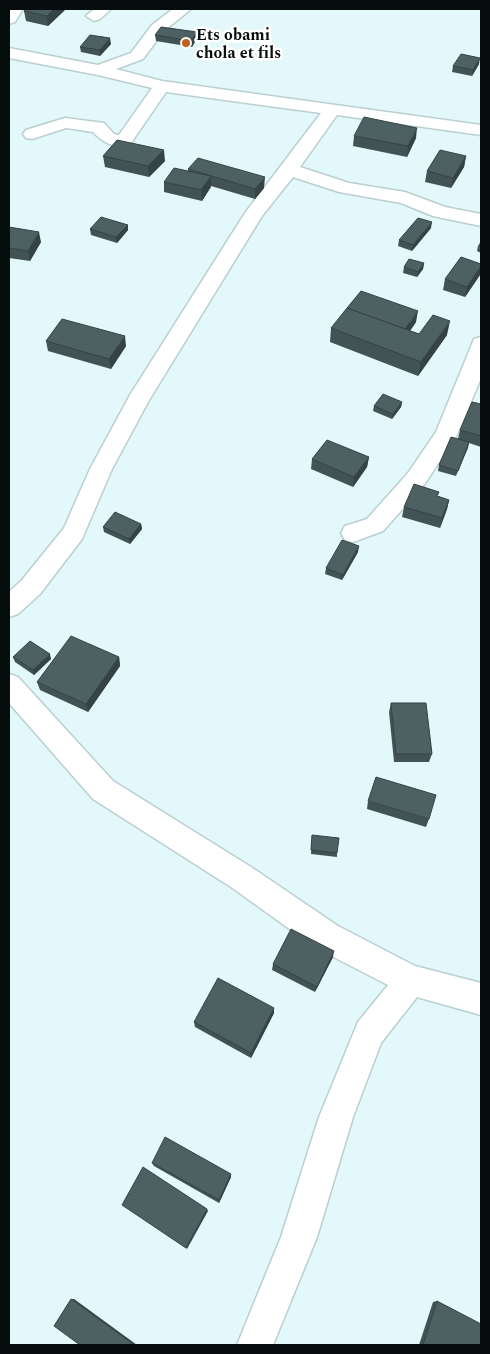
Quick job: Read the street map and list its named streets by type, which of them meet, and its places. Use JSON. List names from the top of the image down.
{
  "places": ["Ets obami chola et fils"]
}
